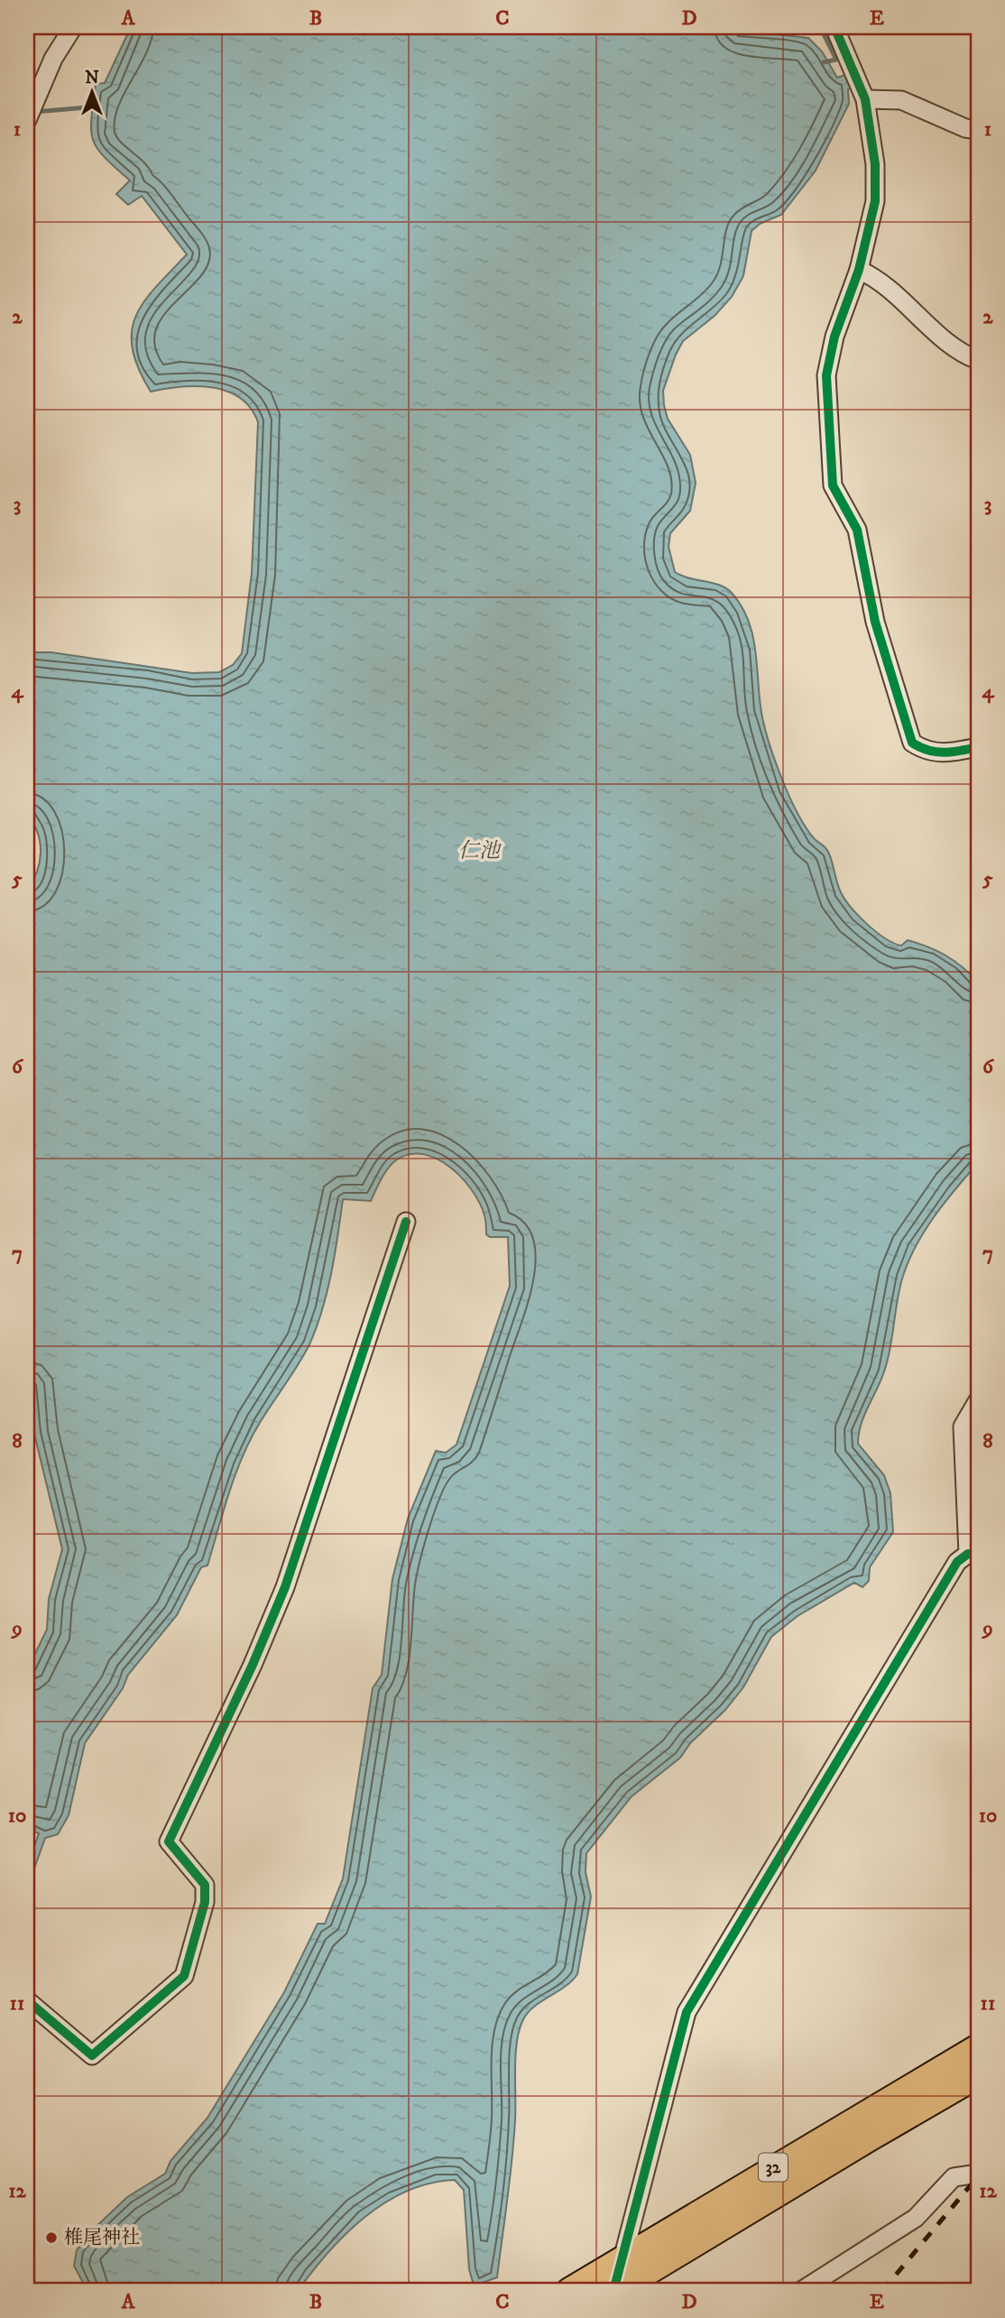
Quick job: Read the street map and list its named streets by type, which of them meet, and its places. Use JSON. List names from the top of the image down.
{
  "streets": {
    "highway": ["32"]
  },
  "water": ["仁池"],
  "places": ["椎尾神社"],
  "north": "top",
  "grid": {
    "columns": [
      "A",
      "B",
      "C",
      "D",
      "E"
    ],
    "rows": [
      "1",
      "2",
      "3",
      "4",
      "5",
      "6",
      "7",
      "8",
      "9",
      "10",
      "11",
      "12"
    ]
  }
}
